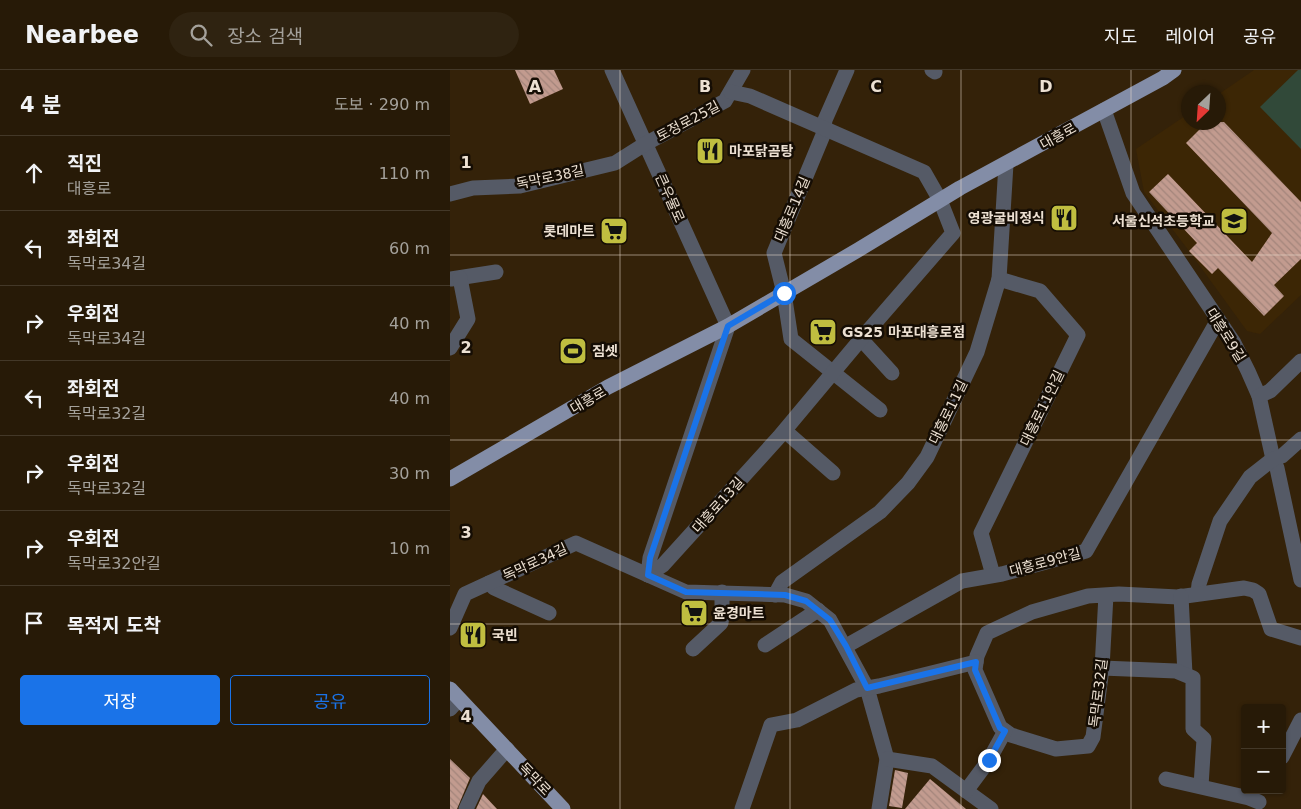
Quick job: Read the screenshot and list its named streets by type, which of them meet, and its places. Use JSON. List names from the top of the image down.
{
  "streets": {
    "main road": ["대흥로", "독막로"],
    "street": [
      "토정로25길",
      "독막로38길",
      "큰우물로",
      "대흥로14길",
      "대흥로9길",
      "대흥로11안길",
      "대흥로11길",
      "대흥로13길",
      "독막로34길",
      "대흥로9안길",
      "독막로32길"
    ]
  },
  "crossings": [
    ["토정로25길", "독막로38길"],
    ["토정로25길", "큰우물로"],
    ["대흥로", "큰우물로"],
    ["대흥로", "대흥로14길"],
    ["대흥로", "대흥로9길"],
    ["대흥로", "대흥로11길"],
    ["대흥로", "대흥로13길"],
    ["독막로38길", "큰우물로"],
    ["대흥로14길", "대흥로13길"],
    ["대흥로9길", "대흥로9안길"],
    ["대흥로11안길", "대흥로11길"],
    ["대흥로11안길", "대흥로9안길"],
    ["대흥로11길", "독막로34길"],
    ["대흥로13길", "독막로34길"],
    ["독막로34길", "대흥로9안길"]
  ],
  "places": {
    "restaurant": ["마포닭곰탕", "영광굴비정식", "국빈"],
    "school or university": ["서울신석초등학교"],
    "supermarket": ["롯데마트", "GS25 마포대흥로점", "윤경마트"],
    "sports": ["짐셋"]
  },
  "north": "bottom left",
  "page": {
    "header": "Nearbee",
    "search": "장소 검색",
    "nav": ["지도", "레이어", "공유"],
    "heading": ["4 분", "도보 · 290 m"],
    "list": [
      ["직진", "대흥로", "110 m"],
      ["좌회전", "독막로34길", "60 m"],
      ["우회전", "독막로34길", "40 m"],
      ["좌회전", "독막로32길", "40 m"],
      ["우회전", "독막로32길", "30 m"],
      ["우회전", "독막로32안길", "10 m"],
      "목적지 도착"
    ],
    "buttons": ["저장", "공유"],
    "map_buttons": ["+", "−"]
  },
  "grid": {
    "columns": [
      "A",
      "B",
      "C",
      "D"
    ],
    "rows": [
      "1",
      "2",
      "3",
      "4"
    ]
  }
}
